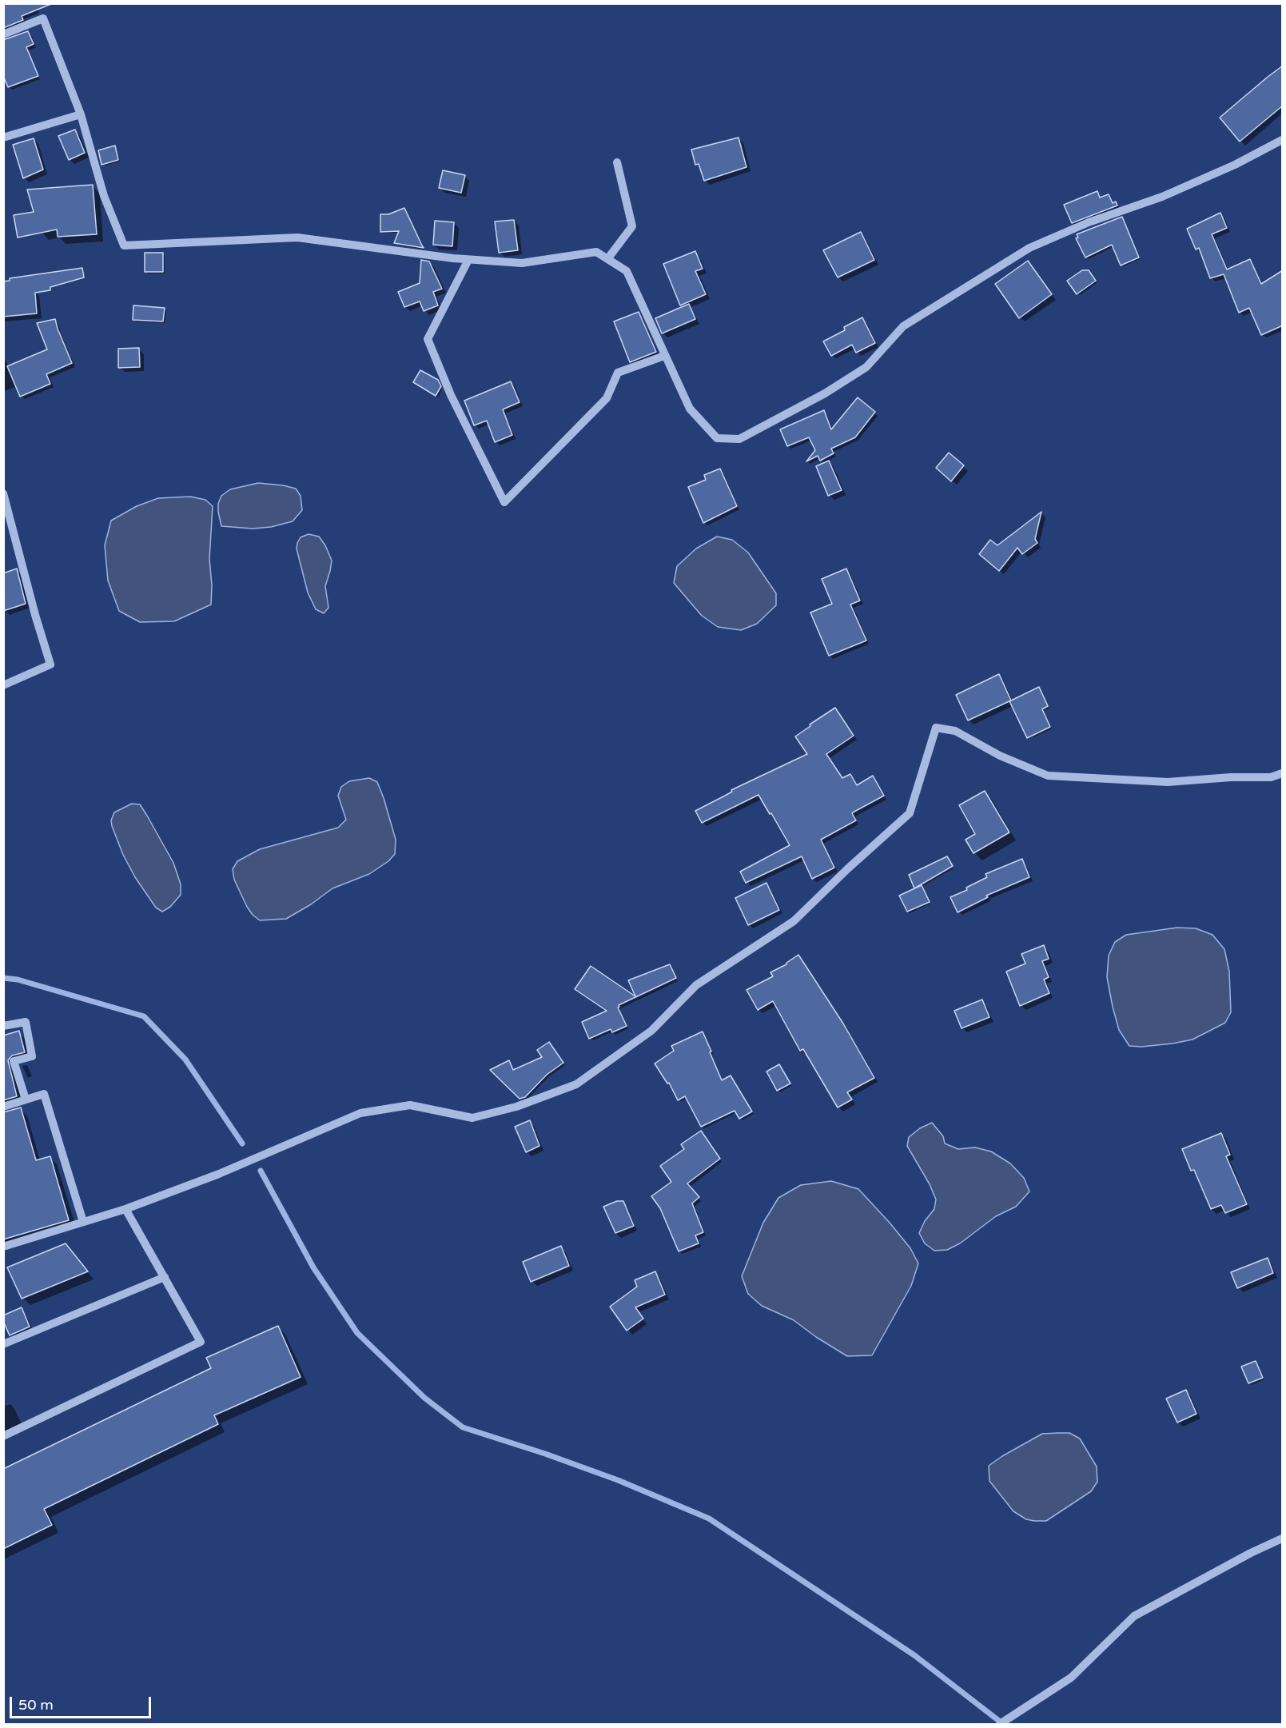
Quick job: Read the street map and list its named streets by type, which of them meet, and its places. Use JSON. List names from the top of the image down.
{
  "scale_bar": "50 m"
}
